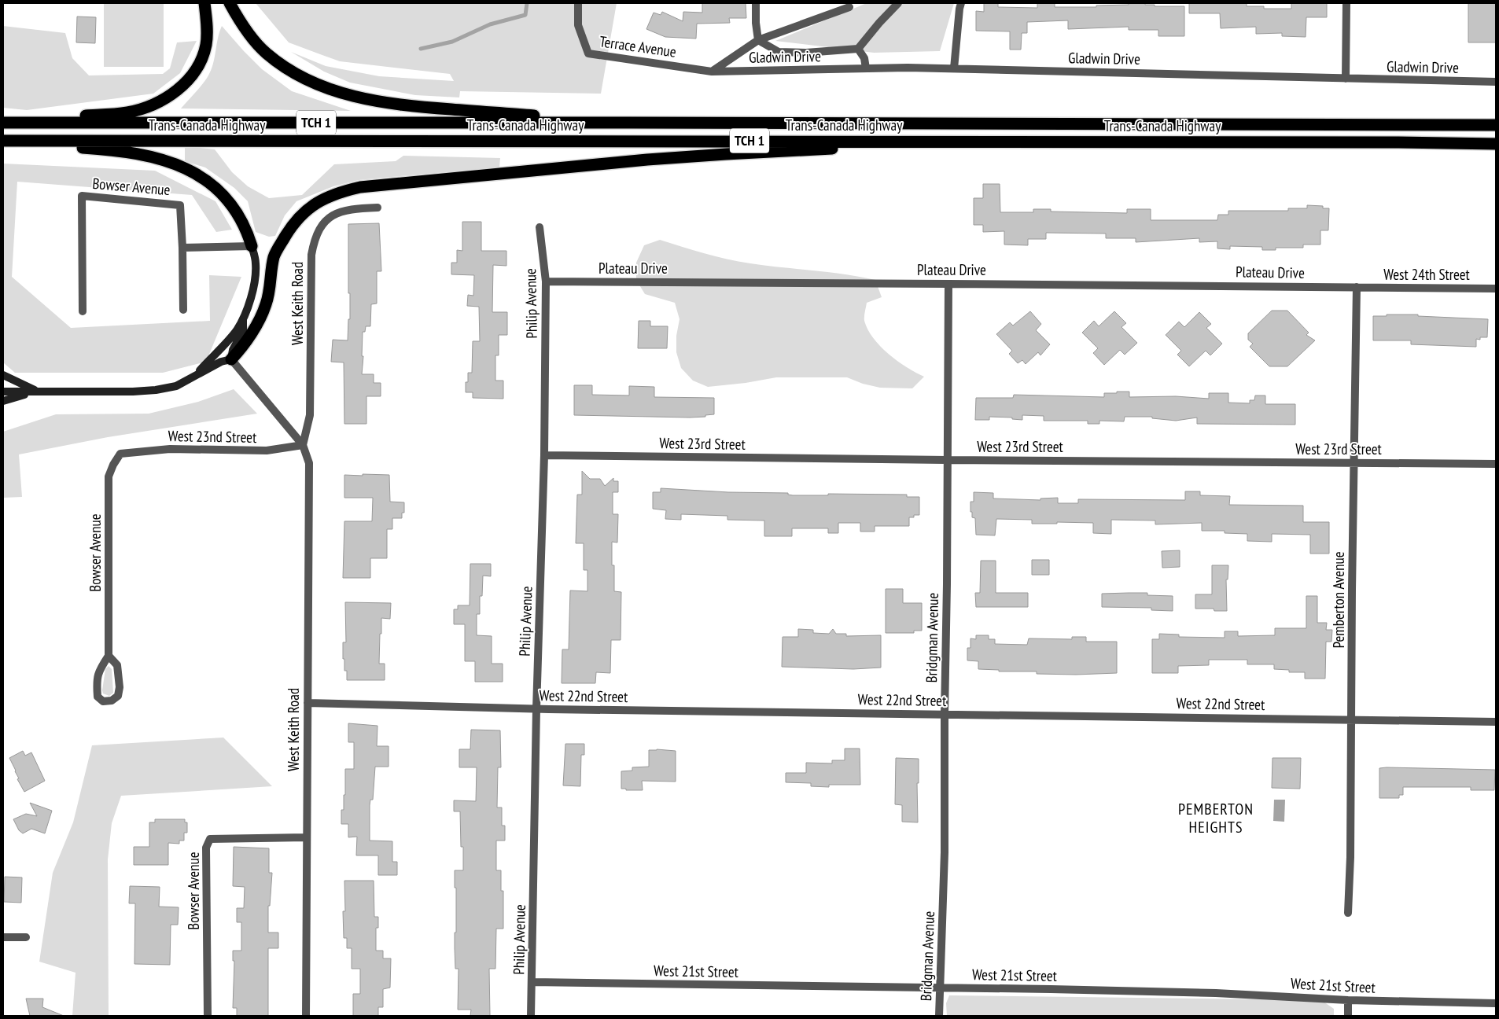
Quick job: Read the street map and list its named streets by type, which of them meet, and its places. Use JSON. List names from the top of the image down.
{
  "streets": {
    "highway": ["TCH 1", "Trans-Canada Highway"],
    "street": [
      "Terrace Avenue",
      "Gladwin Drive",
      "Bowser Avenue",
      "Plateau Drive",
      "West 24th Street",
      "West Keith Road",
      "Philip Avenue",
      "West 23nd Street",
      "West 23rd Street",
      "Pemberton Avenue",
      "Bridgman Avenue",
      "West 22nd Street",
      "West 21st Street"
    ]
  },
  "crossings": [
    ["Terrace Avenue", "Gladwin Drive"],
    ["Bowser Avenue", "West Keith Road"],
    ["Bowser Avenue", "West 23nd Street"],
    ["Plateau Drive", "West 24th Street"],
    ["Plateau Drive", "Philip Avenue"],
    ["Plateau Drive", "Pemberton Avenue"],
    ["Plateau Drive", "Bridgman Avenue"],
    ["West 24th Street", "Pemberton Avenue"],
    ["West Keith Road", "West 23nd Street"],
    ["West Keith Road", "West 22nd Street"],
    ["Philip Avenue", "West 23rd Street"],
    ["Philip Avenue", "West 22nd Street"],
    ["Philip Avenue", "West 21st Street"],
    ["West 23rd Street", "Pemberton Avenue"],
    ["West 23rd Street", "Bridgman Avenue"],
    ["Pemberton Avenue", "West 22nd Street"],
    ["Bridgman Avenue", "West 22nd Street"],
    ["Bridgman Avenue", "West 21st Street"]
  ],
  "districts": ["PEMBERTON HEIGHTS"]
}
